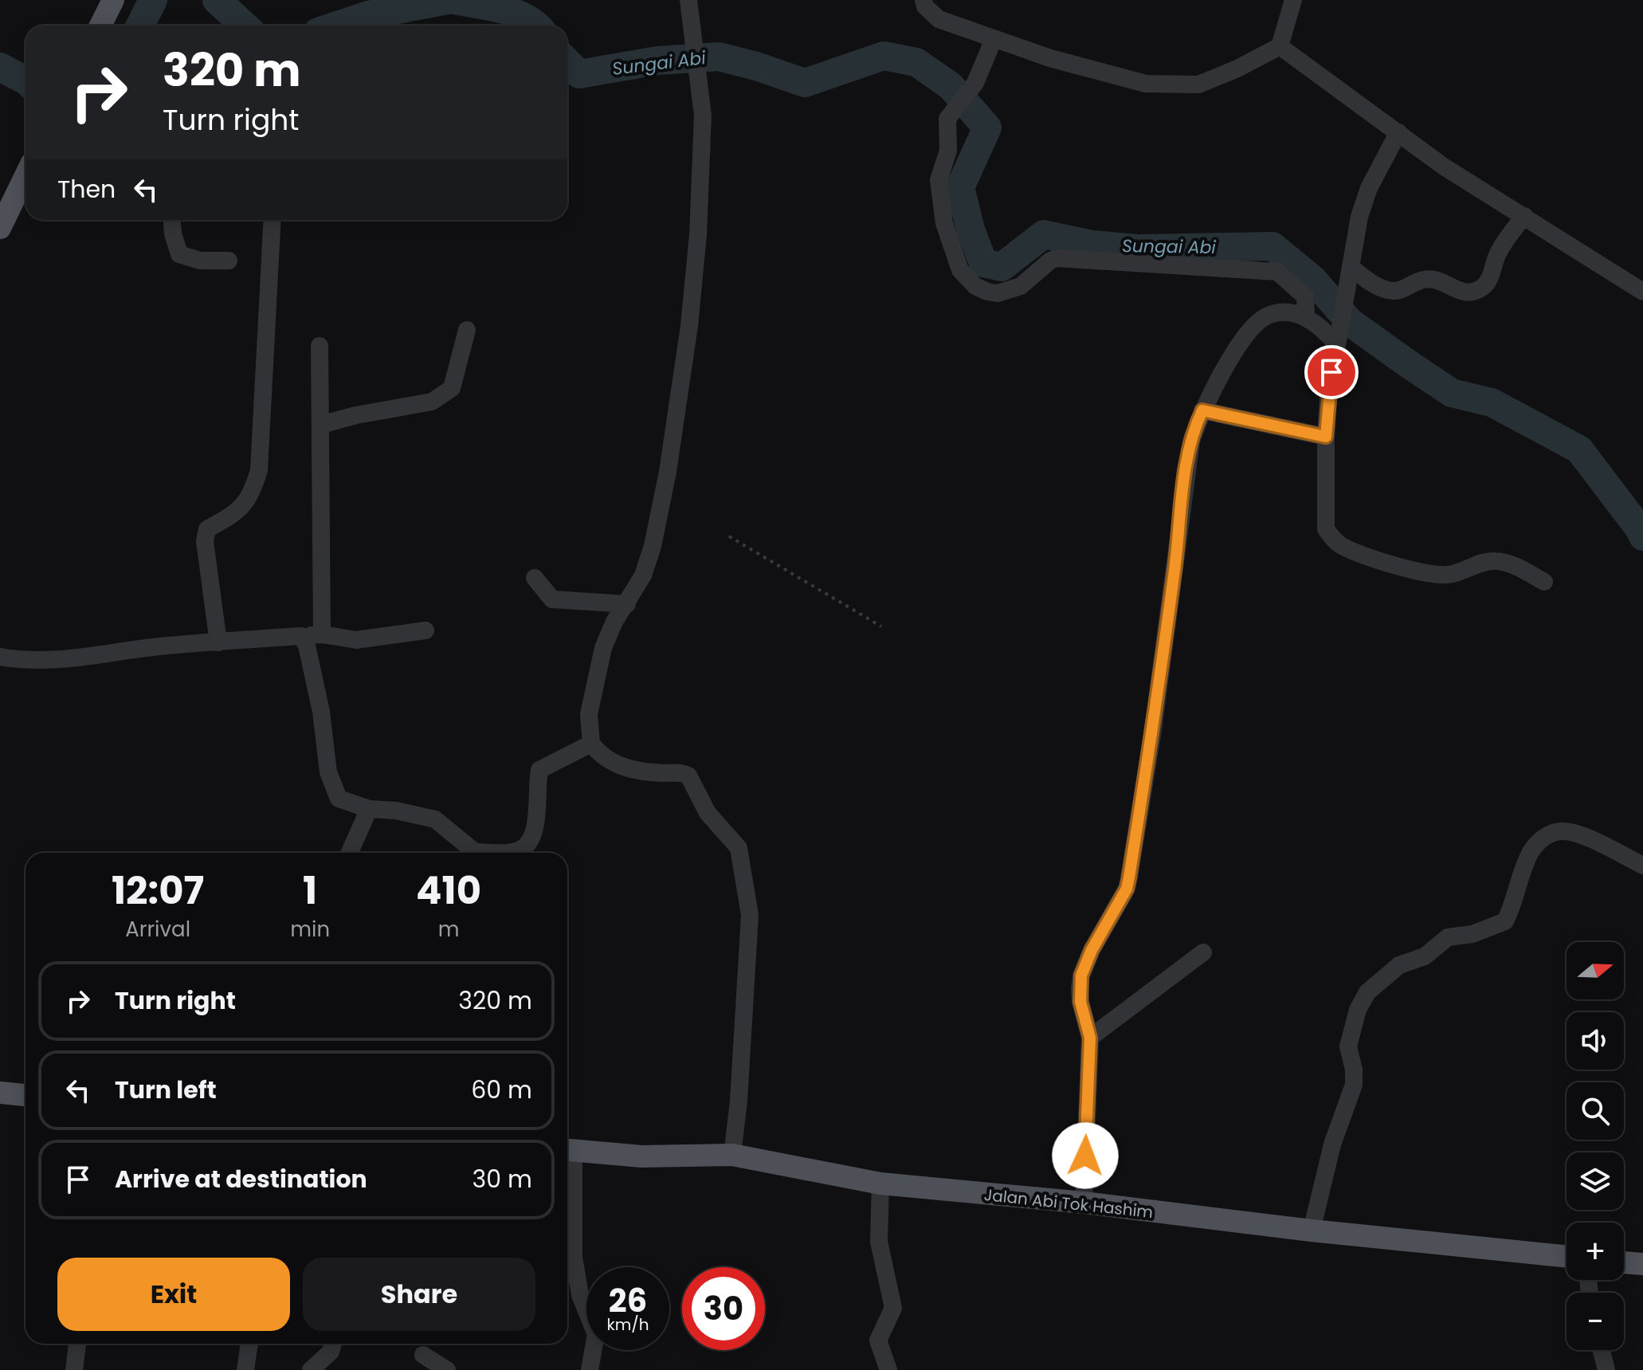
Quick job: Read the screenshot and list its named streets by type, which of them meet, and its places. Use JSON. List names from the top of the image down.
{
  "streets": {
    "main road": ["Jalan Abi Tok Hashim"]
  },
  "water": ["Sungai Abi"],
  "north": "right",
  "page": {
    "turn": ["320 m", "Turn right"],
    "then": "Then",
    "eta": [
      "12:07",
      "Arrival",
      "1",
      "min",
      "410",
      "m"
    ],
    "map_buttons": ["+", "−"],
    "list": [
      {
        "name": "Turn right",
        "value": "320 m"
      },
      {
        "name": "Turn left",
        "value": "60 m"
      },
      {
        "name": "Arrive at destination",
        "value": "30 m"
      }
    ],
    "buttons": ["Exit", "Share"],
    "speed": "26 km/h",
    "limit": "30"
  }
}
